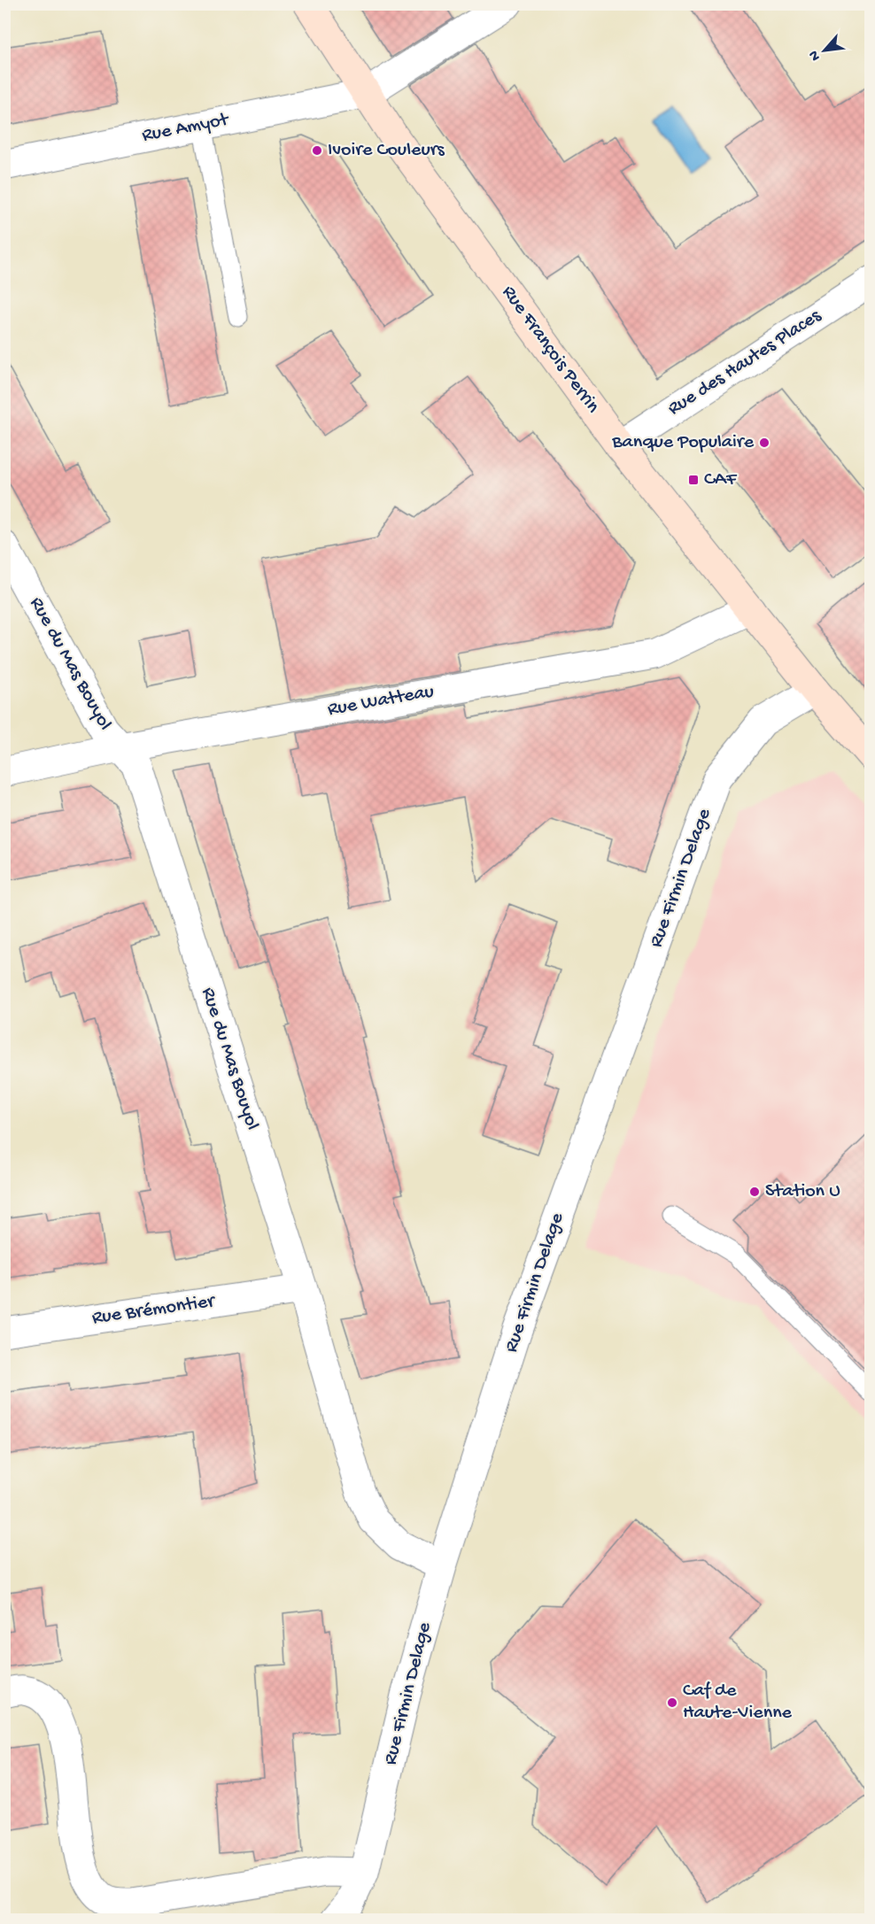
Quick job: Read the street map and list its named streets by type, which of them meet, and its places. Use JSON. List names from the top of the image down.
{
  "streets": {
    "main road": ["Rue François Perrin"],
    "street": [
      "Rue Amyot",
      "Rue des Hautes Places",
      "Rue du Mas Bouyol",
      "Rue Watteau",
      "Rue Firmin Delage",
      "Rue Brémontier"
    ]
  },
  "crossings": [
    ["Rue Amyot", "Rue François Perrin"],
    ["Rue François Perrin", "Rue des Hautes Places"],
    ["Rue François Perrin", "Rue Watteau"],
    ["Rue François Perrin", "Rue Firmin Delage"],
    ["Rue du Mas Bouyol", "Rue Watteau"],
    ["Rue du Mas Bouyol", "Rue Firmin Delage"],
    ["Rue du Mas Bouyol", "Rue Brémontier"]
  ],
  "places": {
    "other": [
      "Ivoire Couleurs",
      "Banque Populaire",
      "Station U",
      "Caf de Haute-Vienne"
    ],
    "transit": ["CAF"]
  },
  "north": "bottom left"
}
